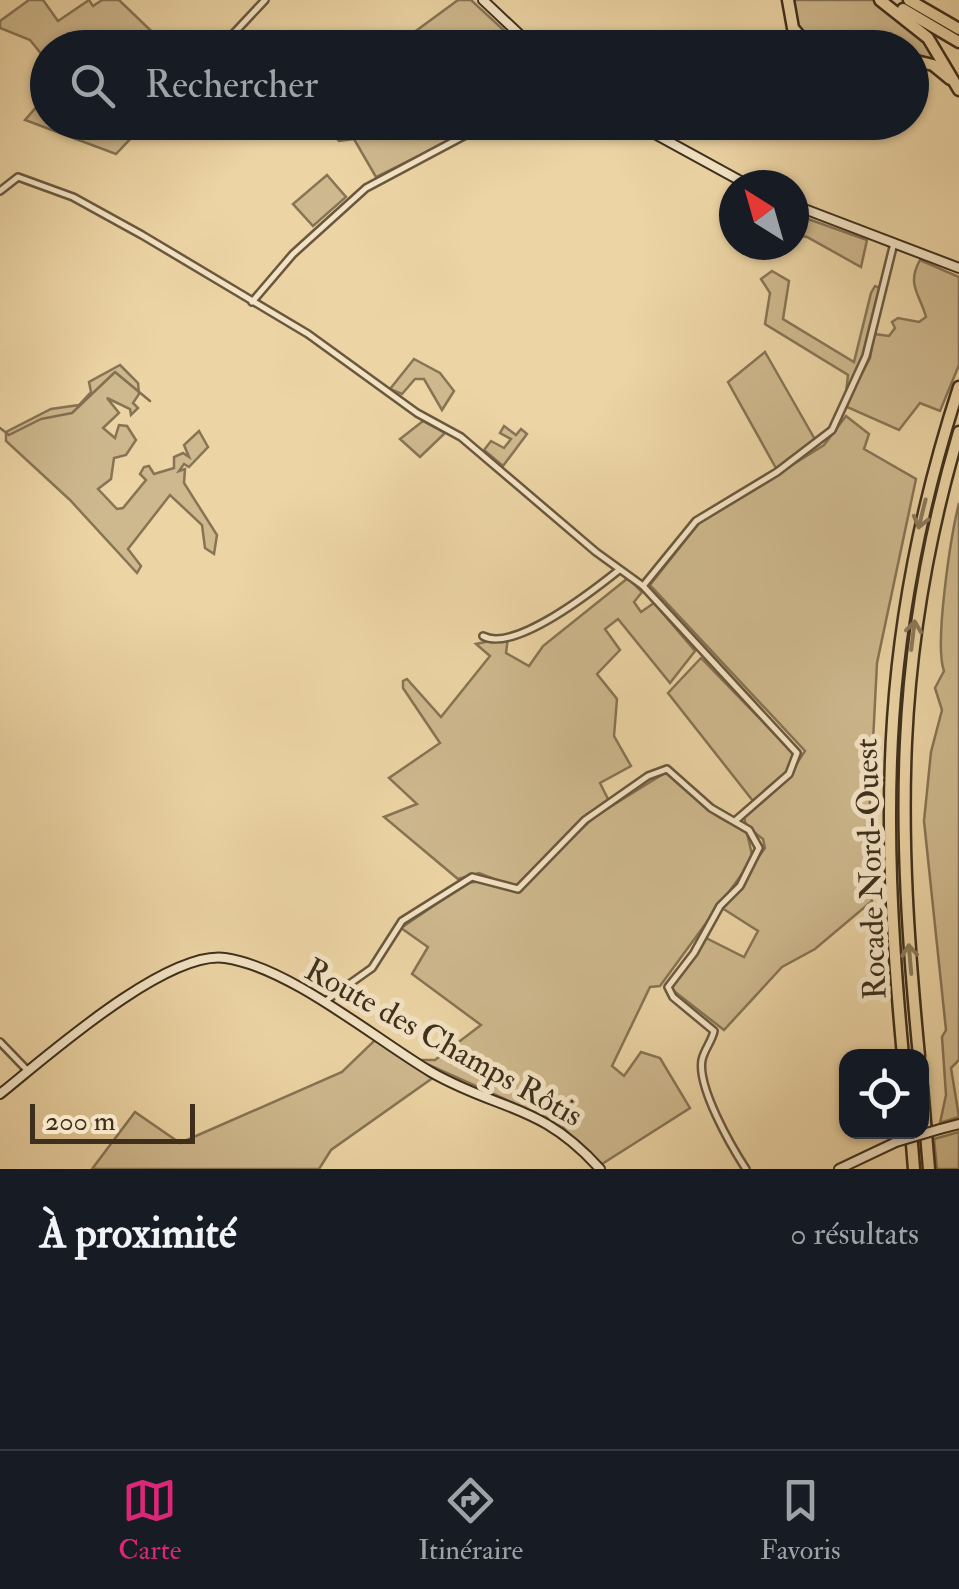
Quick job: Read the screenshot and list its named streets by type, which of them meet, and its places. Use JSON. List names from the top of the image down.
{
  "streets": {
    "highway": ["Rocade Nord-Ouest"],
    "street": ["Route des Champs Rôtis"]
  },
  "scale_bar": "200 m",
  "north": "top left",
  "page": {
    "search": "Rechercher",
    "scale": "200 m",
    "heading": ["À proximité", "0 résultats"],
    "nav": ["Carte", "Itinéraire", "Favoris"]
  }
}
